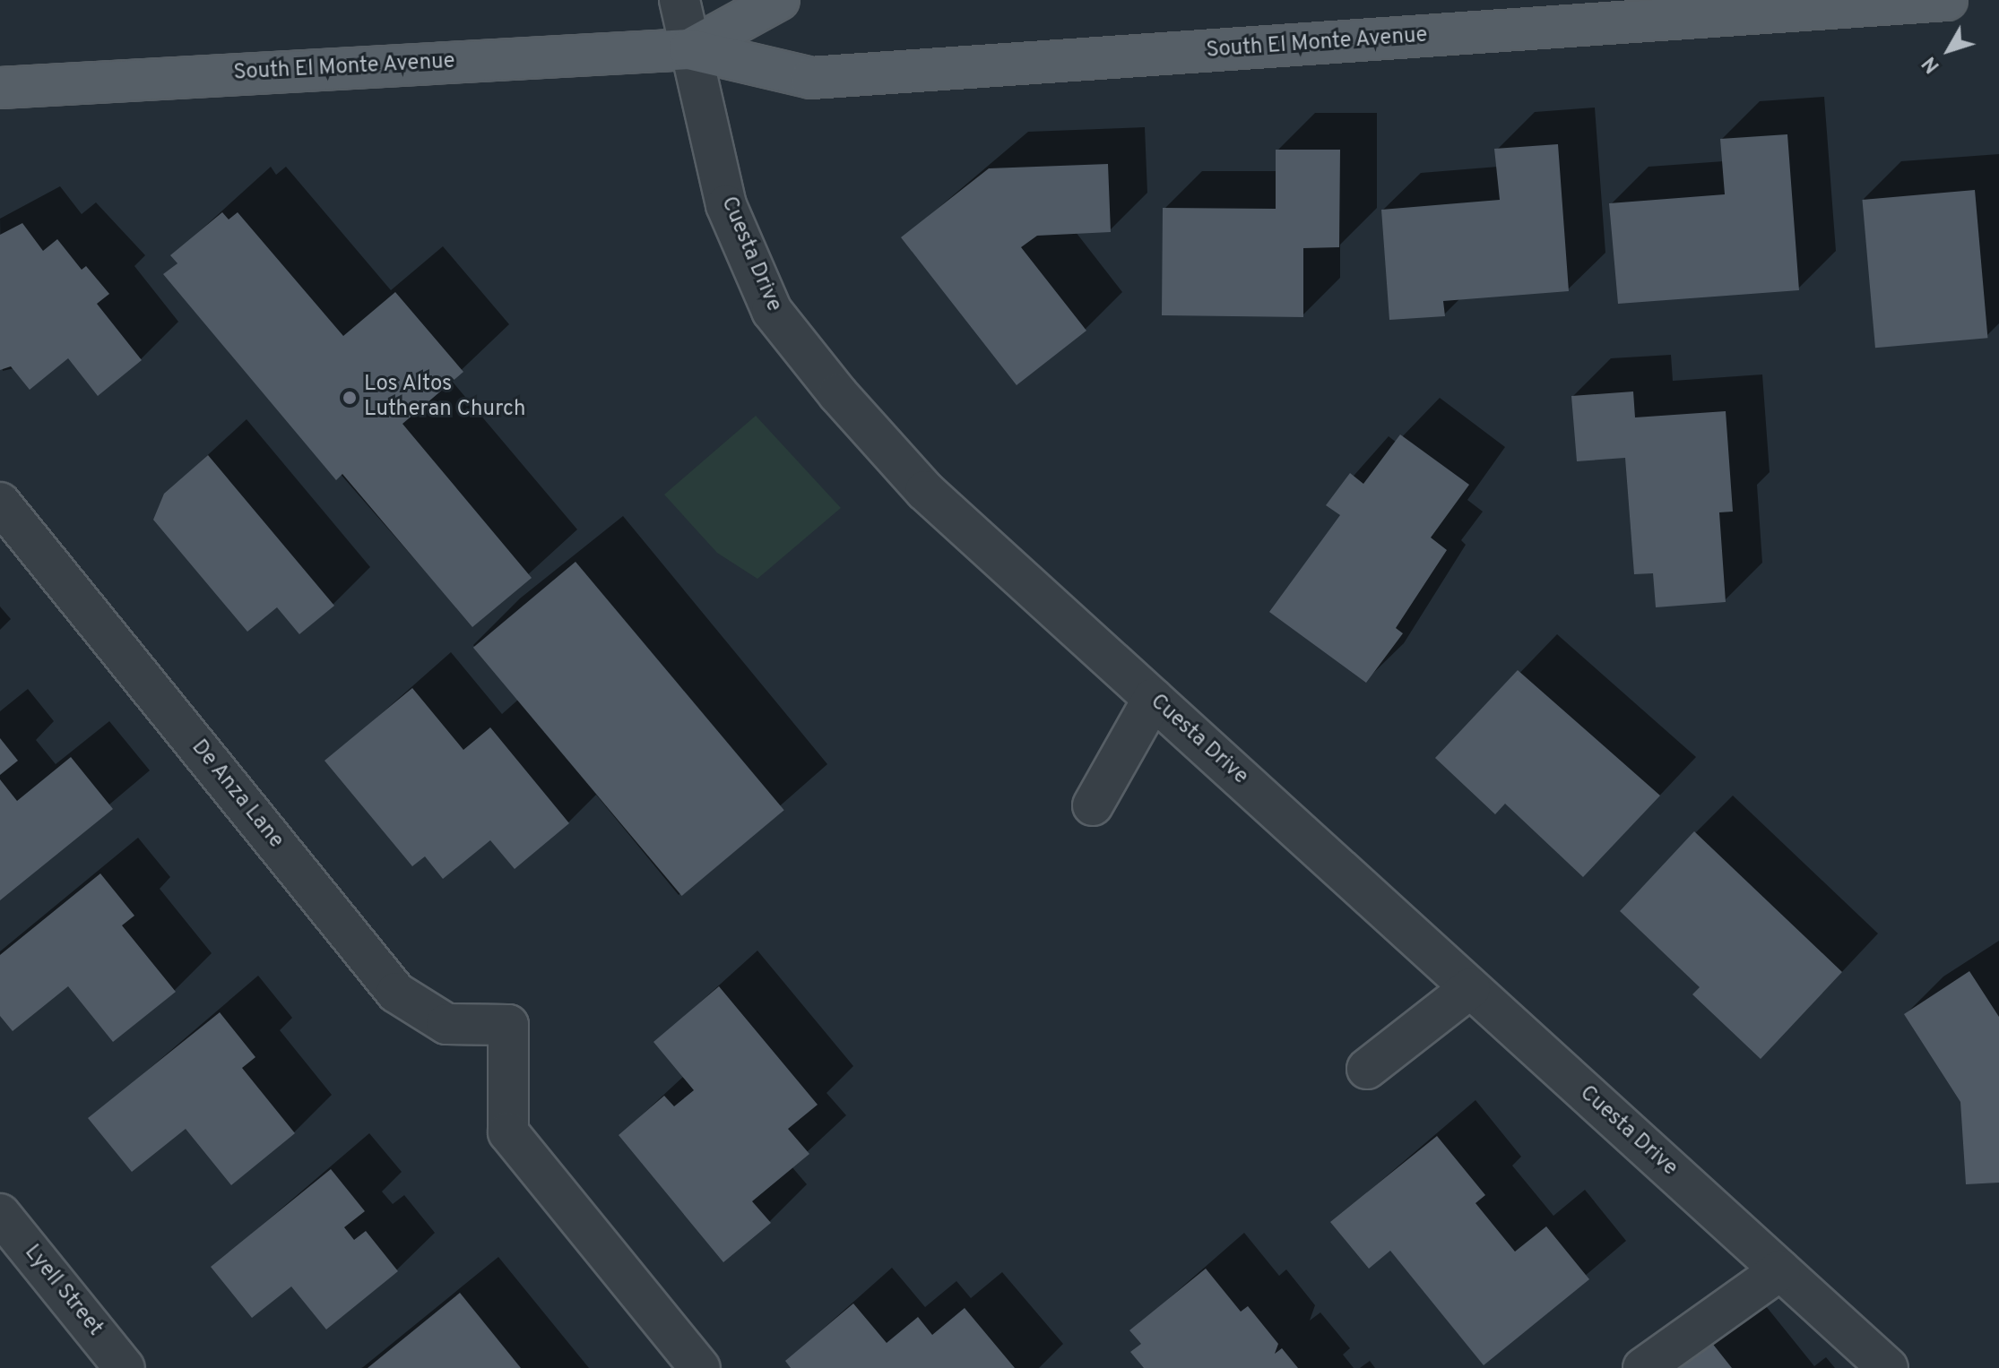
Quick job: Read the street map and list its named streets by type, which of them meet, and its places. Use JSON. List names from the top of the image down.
{
  "streets": {
    "main road": ["South El Monte Avenue"],
    "street": ["Cuesta Drive", "De Anza Lane", "Lyell Street"]
  },
  "crossings": [
    ["South El Monte Avenue", "Cuesta Drive"]
  ],
  "places": ["Los Altos Lutheran Church"],
  "north": "bottom left"
}
